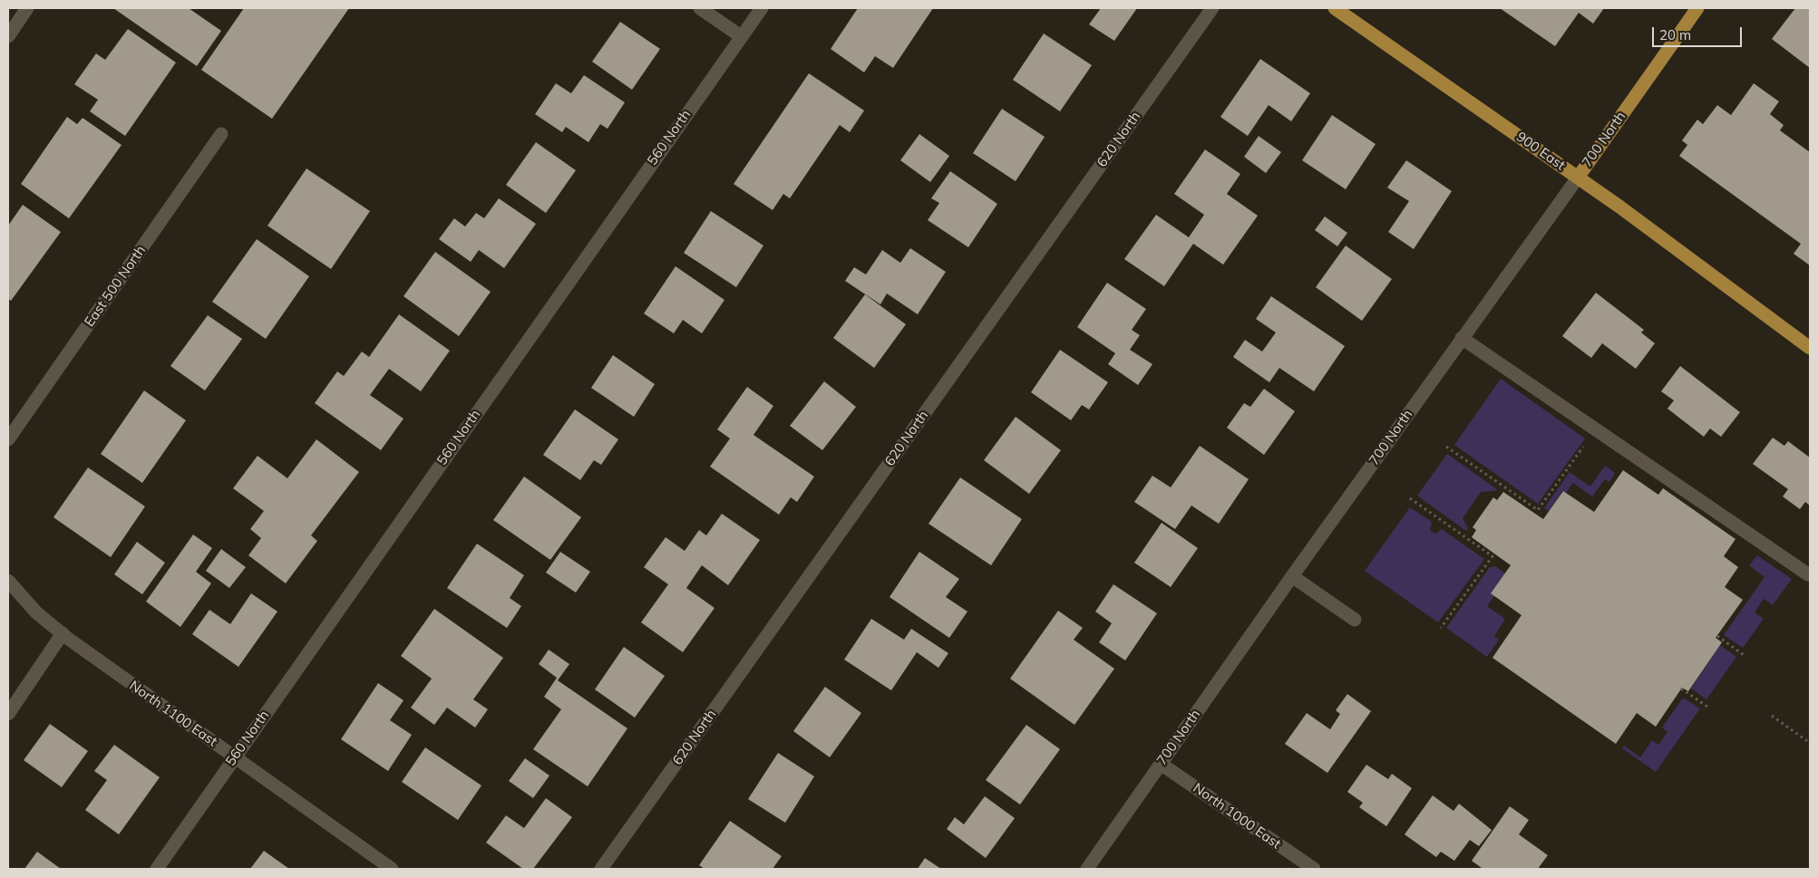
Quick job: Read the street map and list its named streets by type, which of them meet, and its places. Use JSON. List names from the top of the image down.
{
  "streets": {
    "main road": ["700 North", "900 East"],
    "street": [
      "560 North",
      "620 North",
      "East 500 North",
      "North 1100 East",
      "North 1000 East"
    ]
  },
  "crossings": [
    ["560 North", "North 1100 East"],
    ["700 North", "900 East"],
    ["700 North", "North 1000 East"]
  ],
  "scale_bar": "20 m"
}
